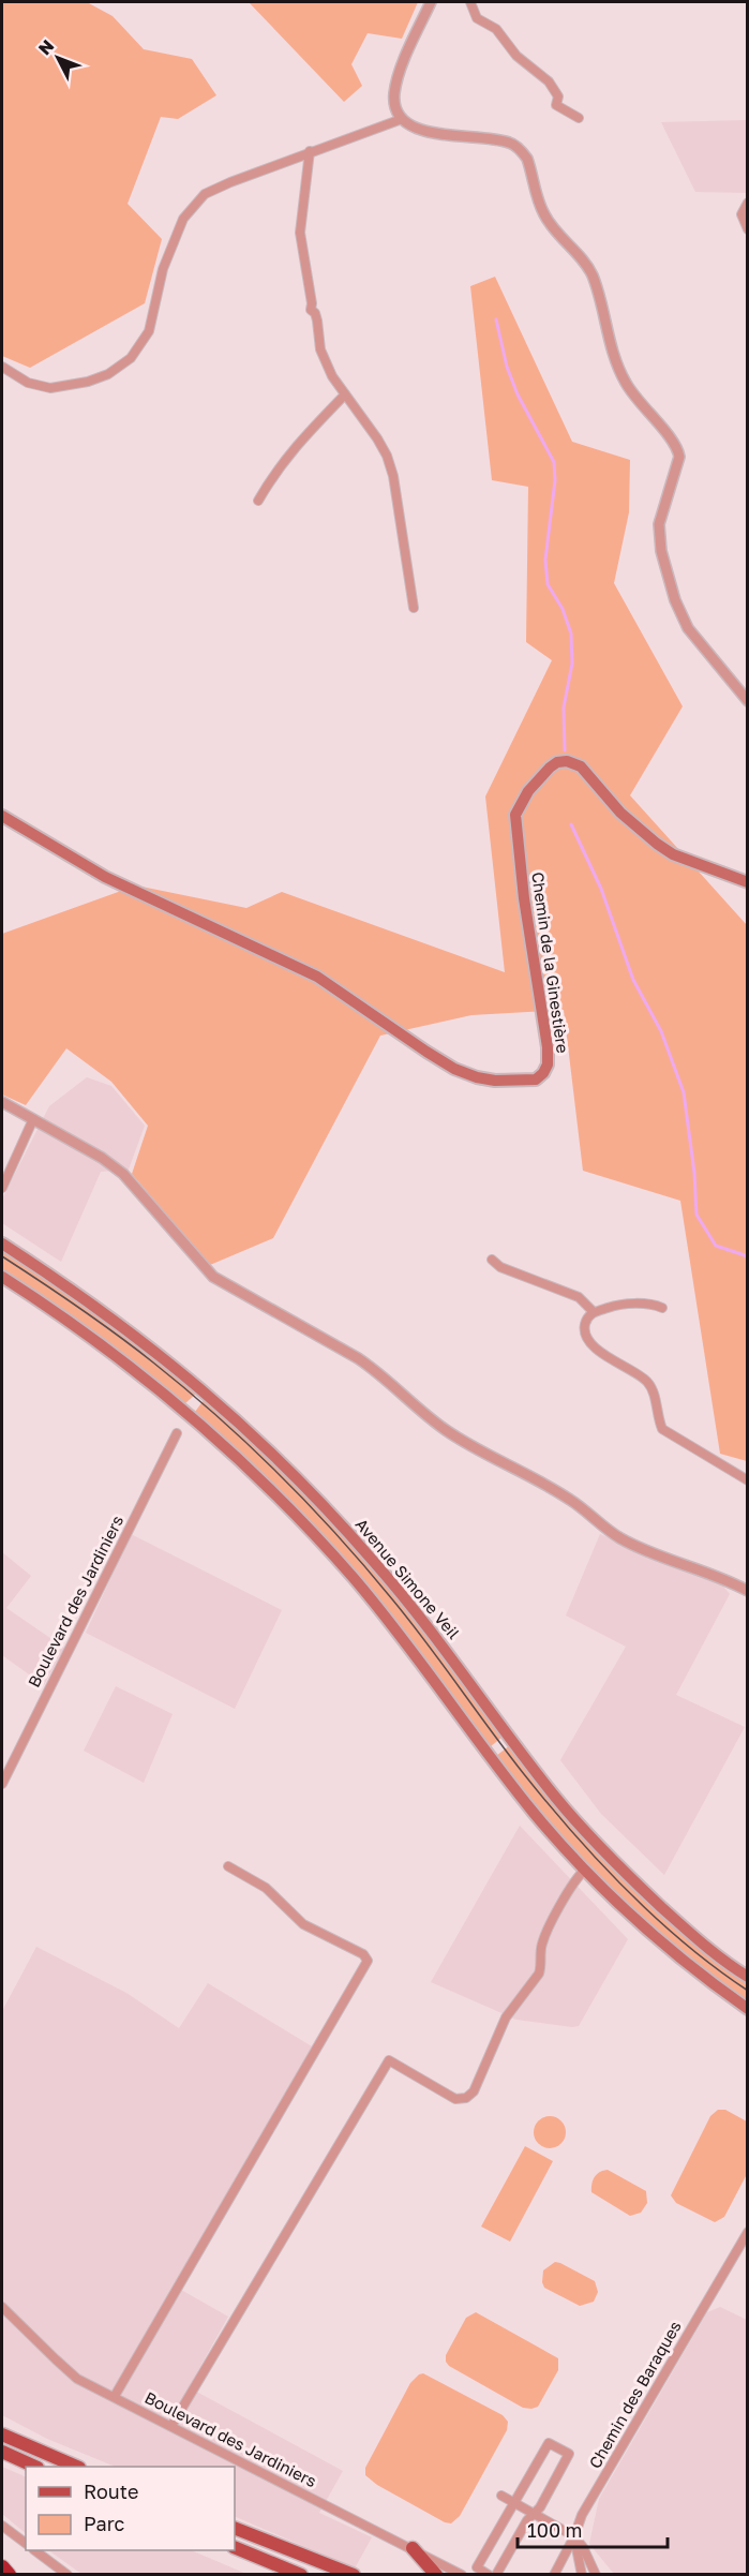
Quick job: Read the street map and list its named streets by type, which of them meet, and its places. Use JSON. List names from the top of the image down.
{
  "streets": {
    "main road": ["Chemin de la Ginestière", "Avenue Simone Veil"],
    "street": ["Boulevard des Jardiniers", "Chemin des Baraques"]
  },
  "legend": ["Route", "Parc"],
  "scale_bar": "100 m",
  "north": "top left"
}
